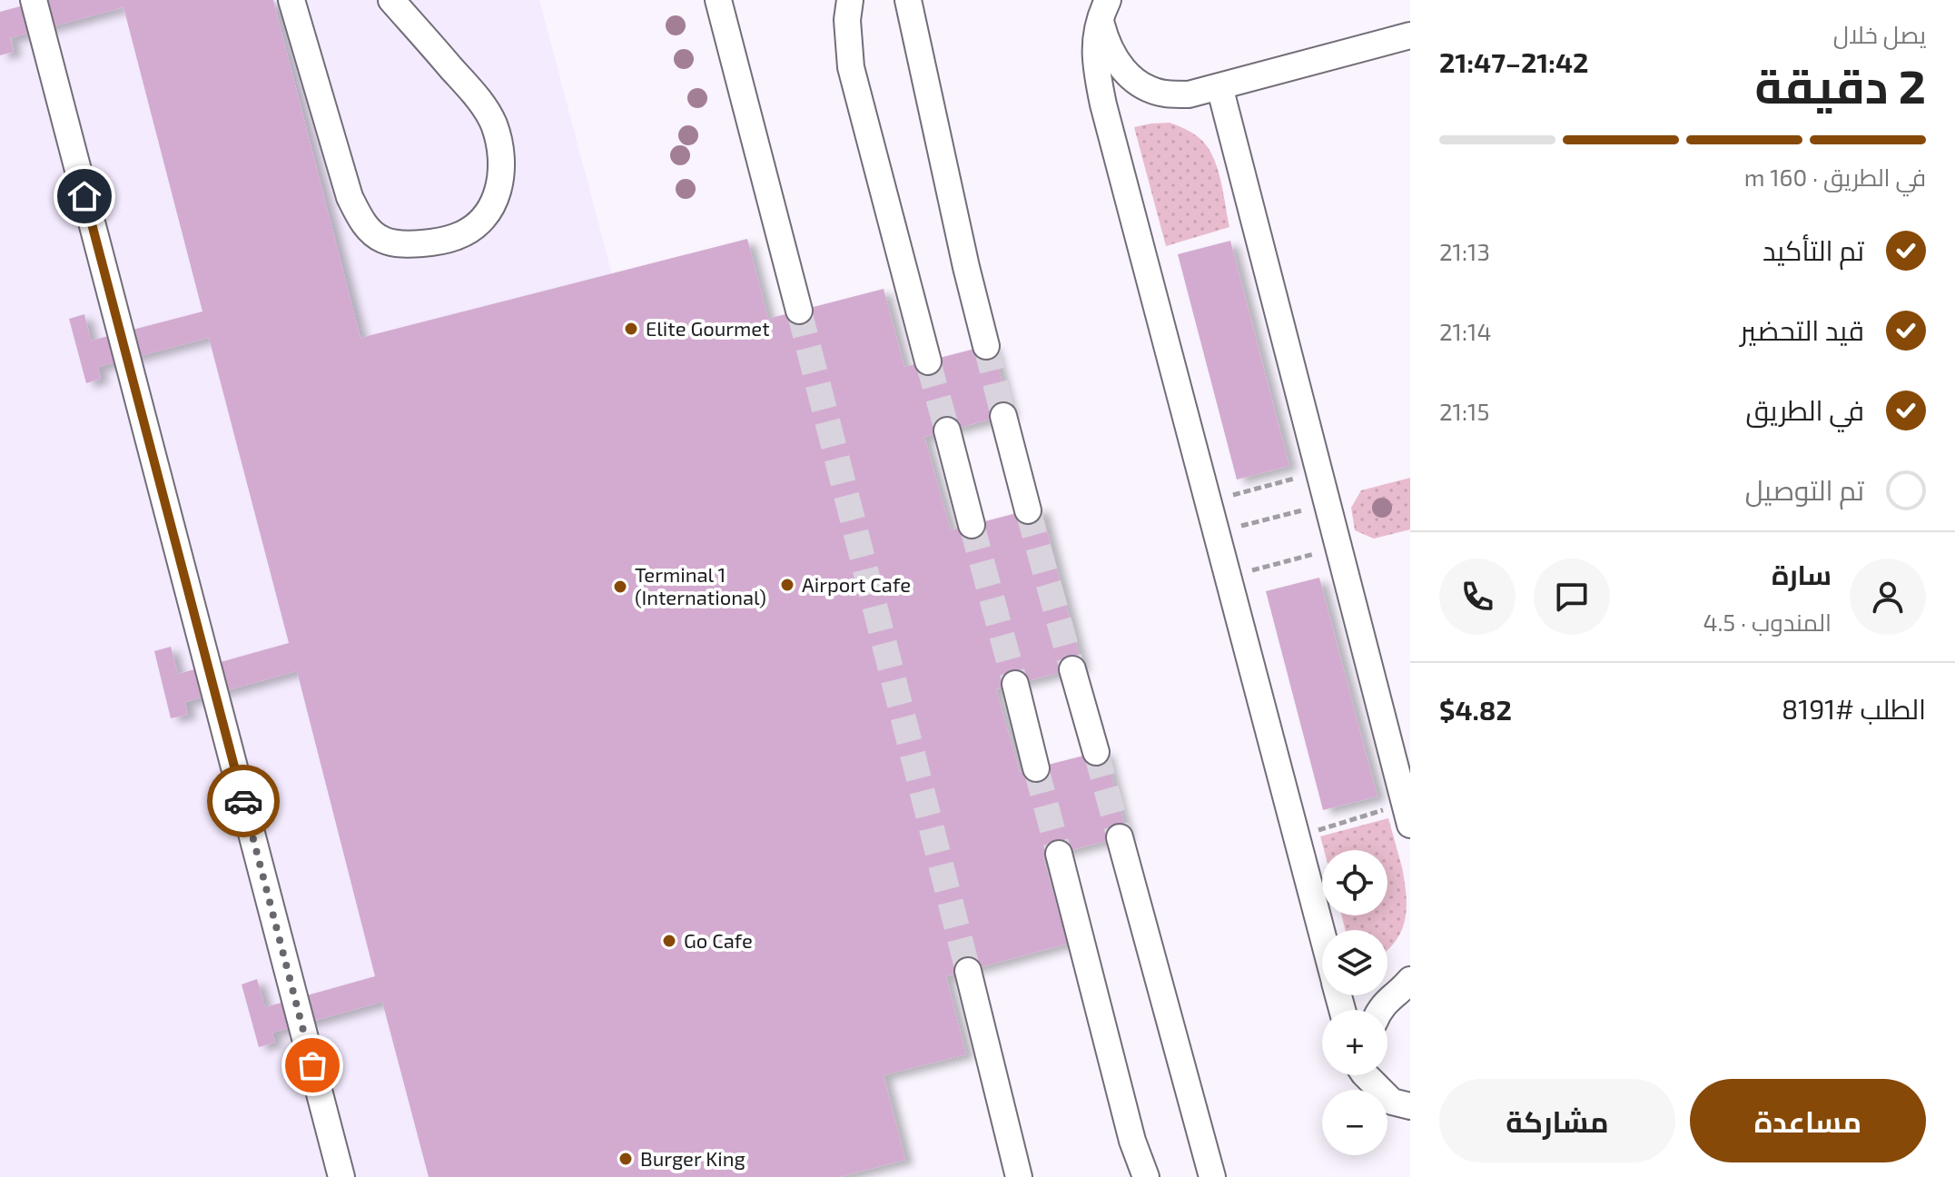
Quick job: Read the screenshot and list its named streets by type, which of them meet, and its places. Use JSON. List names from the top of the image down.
{
  "places": [
    "Elite Gourmet",
    "Airport Cafe",
    "Terminal 1 (International)",
    "Go Cafe",
    "Burger King"
  ],
  "page": {
    "heading": ["2 دقيقة", "يصل خلال", "21:42–21:47"],
    "panel": [
      "سارة",
      "المندوب · 4.5",
      "الطلب #8191",
      "$4.82"
    ],
    "bar": "في الطريق · 160 m",
    "list": [
      ["تم التأكيد", "21:13"],
      ["قيد التحضير", "21:14"],
      ["في الطريق", "21:15"],
      "تم التوصيل"
    ],
    "map_buttons": ["+", "−"],
    "buttons": ["مساعدة", "مشاركة"]
  }
}
